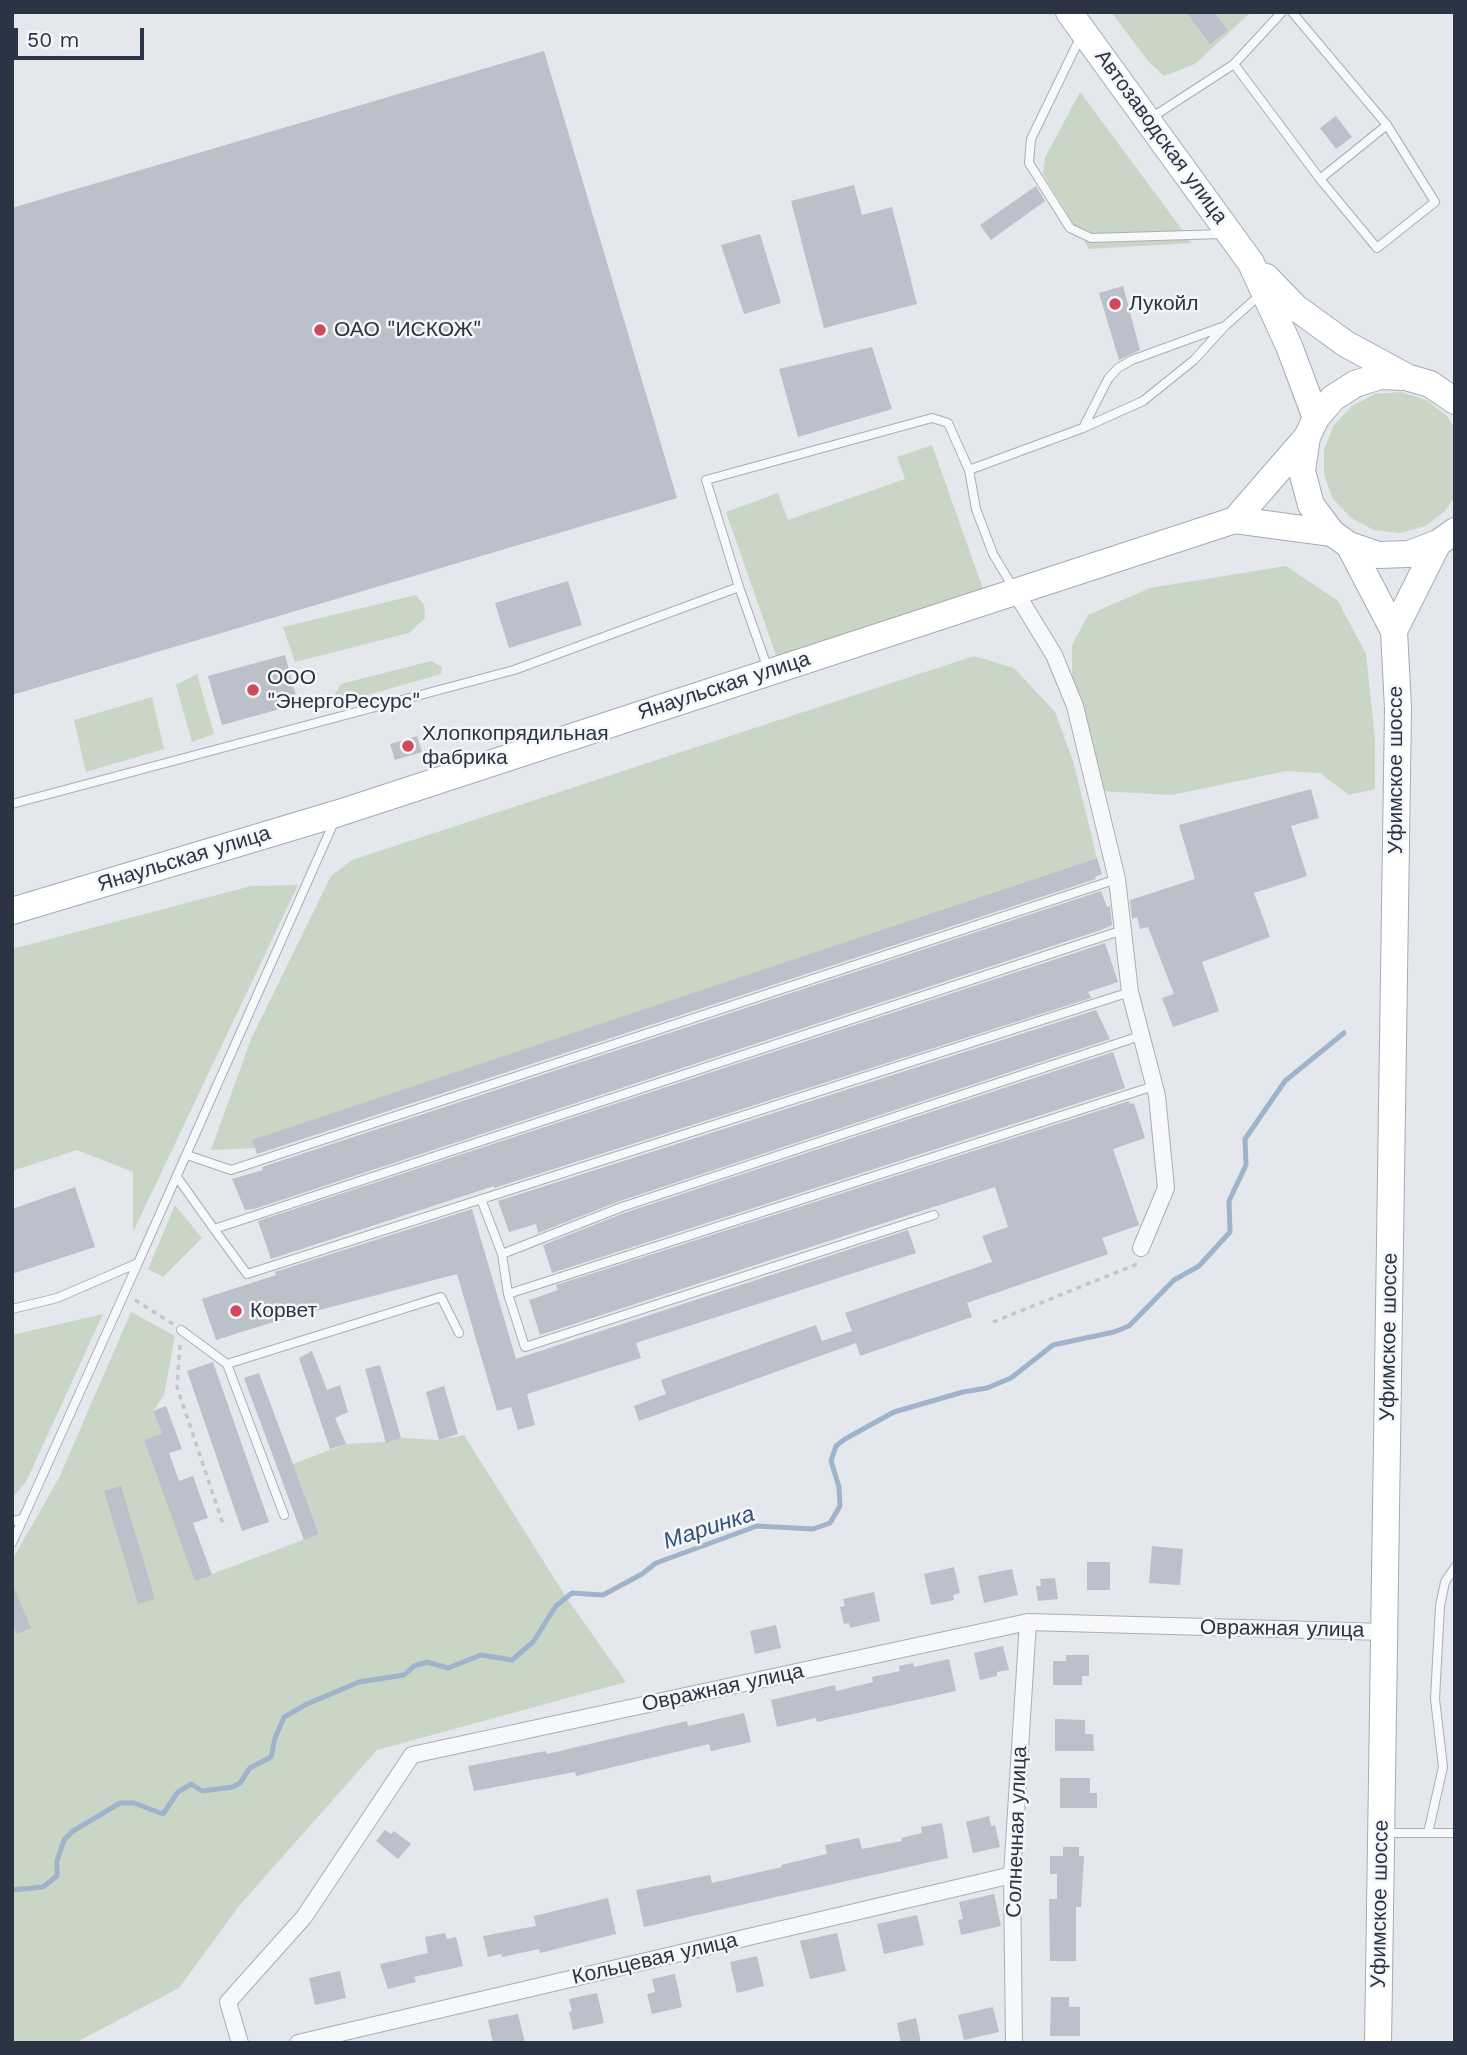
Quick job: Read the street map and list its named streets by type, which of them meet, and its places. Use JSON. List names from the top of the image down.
{
  "streets": {
    "main road": ["Автозаводская улица", "Янаульская улица", "Уфимское шоссе"],
    "street": ["Овражная улица", "Солнечная улица", "Кольцевая улица"]
  },
  "crossings": [
    ["Уфимское шоссе", "Овражная улица"],
    ["Овражная улица", "Солнечная улица"],
    ["Солнечная улица", "Кольцевая улица"]
  ],
  "water": ["Маринка"],
  "places": [
    "Лукойл",
    "ОАО \"ИСКОЖ\"",
    "ООО \"ЭнергоРесурс\"",
    "Хлопкопрядильная фабрика",
    "Корвет"
  ],
  "scale_bar": "50 m"
}
